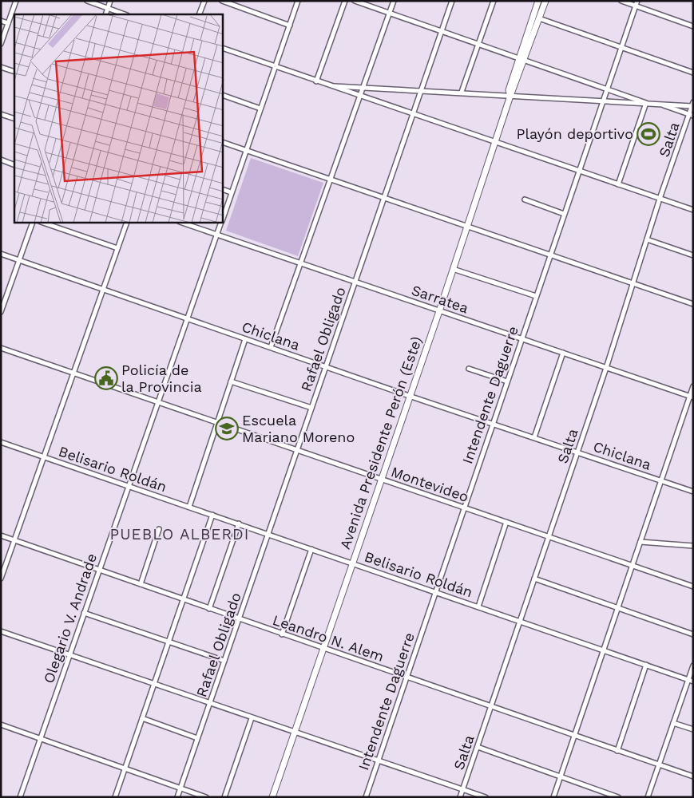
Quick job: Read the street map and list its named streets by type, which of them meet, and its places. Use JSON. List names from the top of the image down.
{
  "streets": {
    "main road": ["Avenida Presidente Perón (Este)"],
    "street": [
      "Salta",
      "Sarratea",
      "Chiclana",
      "Rafael Obligado",
      "Intendente Daguerre",
      "Belisario Roldán",
      "Montevideo",
      "Olegario V. Andrade",
      "Leandro N. Alem"
    ]
  },
  "crossings": [
    ["Salta", "Sarratea"],
    ["Salta", "Chiclana"],
    ["Salta", "Belisario Roldán"],
    ["Salta", "Montevideo"],
    ["Salta", "Leandro N. Alem"],
    ["Sarratea", "Rafael Obligado"],
    ["Sarratea", "Intendente Daguerre"],
    ["Sarratea", "Avenida Presidente Perón (Este)"],
    ["Sarratea", "Olegario V. Andrade"],
    ["Chiclana", "Rafael Obligado"],
    ["Chiclana", "Intendente Daguerre"],
    ["Chiclana", "Avenida Presidente Perón (Este)"],
    ["Chiclana", "Olegario V. Andrade"],
    ["Rafael Obligado", "Belisario Roldán"],
    ["Rafael Obligado", "Montevideo"],
    ["Rafael Obligado", "Leandro N. Alem"],
    ["Intendente Daguerre", "Belisario Roldán"],
    ["Intendente Daguerre", "Montevideo"],
    ["Intendente Daguerre", "Leandro N. Alem"],
    ["Avenida Presidente Perón (Este)", "Belisario Roldán"],
    ["Avenida Presidente Perón (Este)", "Montevideo"],
    ["Avenida Presidente Perón (Este)", "Leandro N. Alem"],
    ["Belisario Roldán", "Olegario V. Andrade"],
    ["Montevideo", "Olegario V. Andrade"],
    ["Olegario V. Andrade", "Leandro N. Alem"]
  ],
  "districts": ["PUEBLO ALBERDI"],
  "places": {
    "sports": ["Playón deportivo"],
    "public building": ["Policía de la Provincia"],
    "school or university": ["Escuela Mariano Moreno"]
  }
}
